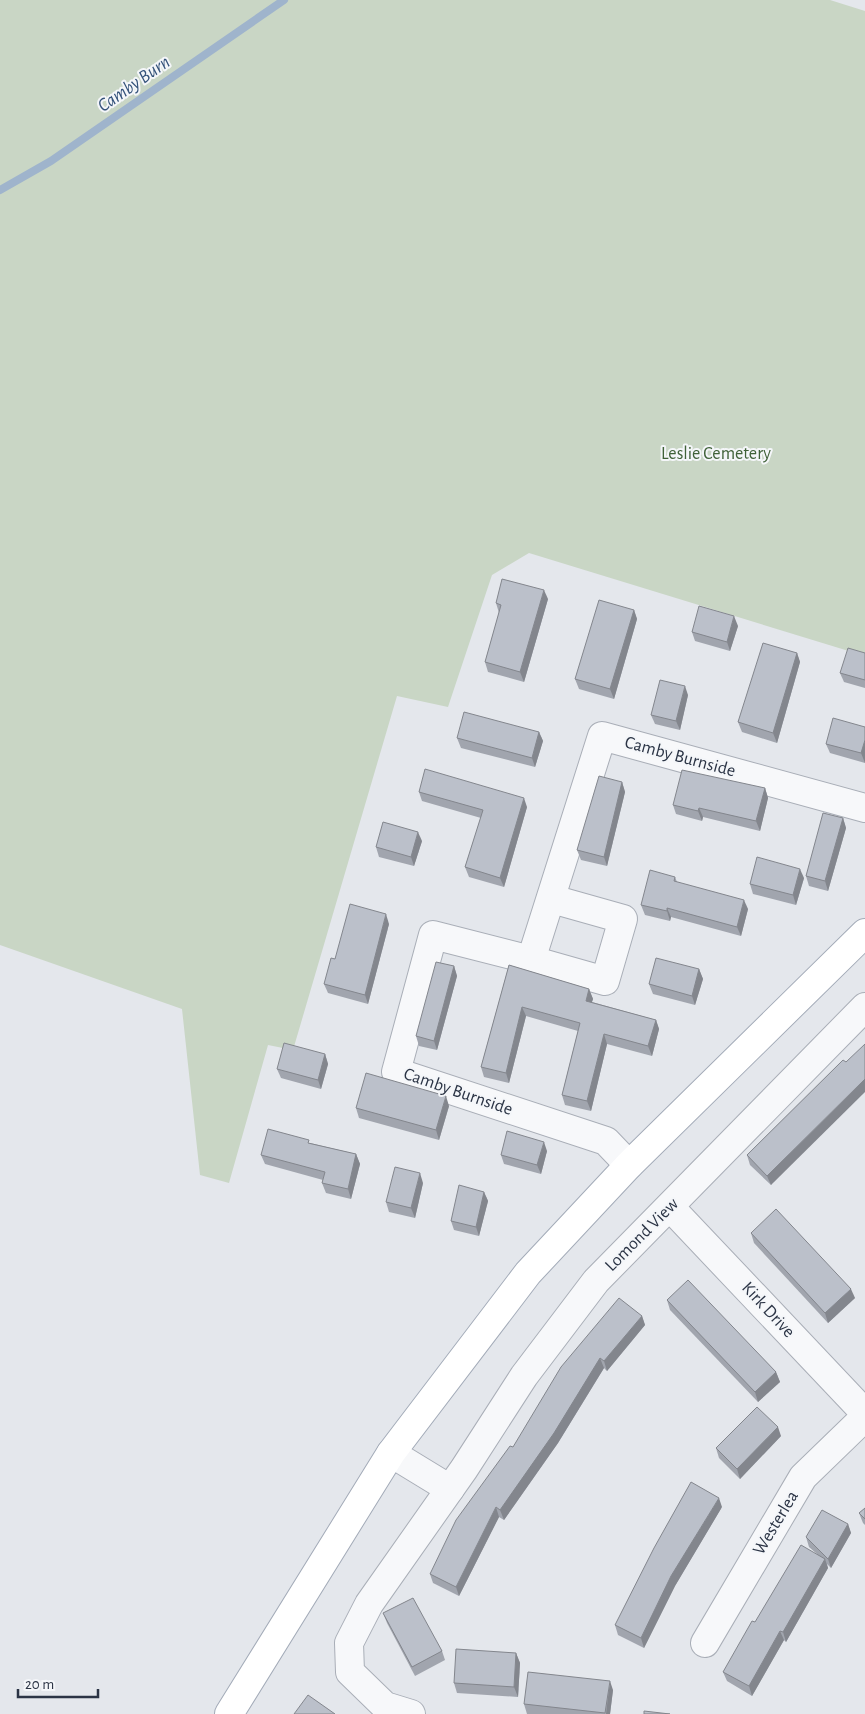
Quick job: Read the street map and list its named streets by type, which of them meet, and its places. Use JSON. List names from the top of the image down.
{
  "streets": {
    "street": [
      "Camby Burnside",
      "Lomond View",
      "Kirk Drive",
      "Westerlea"
    ]
  },
  "crossings": [
    ["Lomond View", "Kirk Drive"],
    ["Kirk Drive", "Westerlea"]
  ],
  "water": ["Camby Burn"],
  "parks": ["Leslie Cemetery"],
  "scale_bar": "20 m"
}
